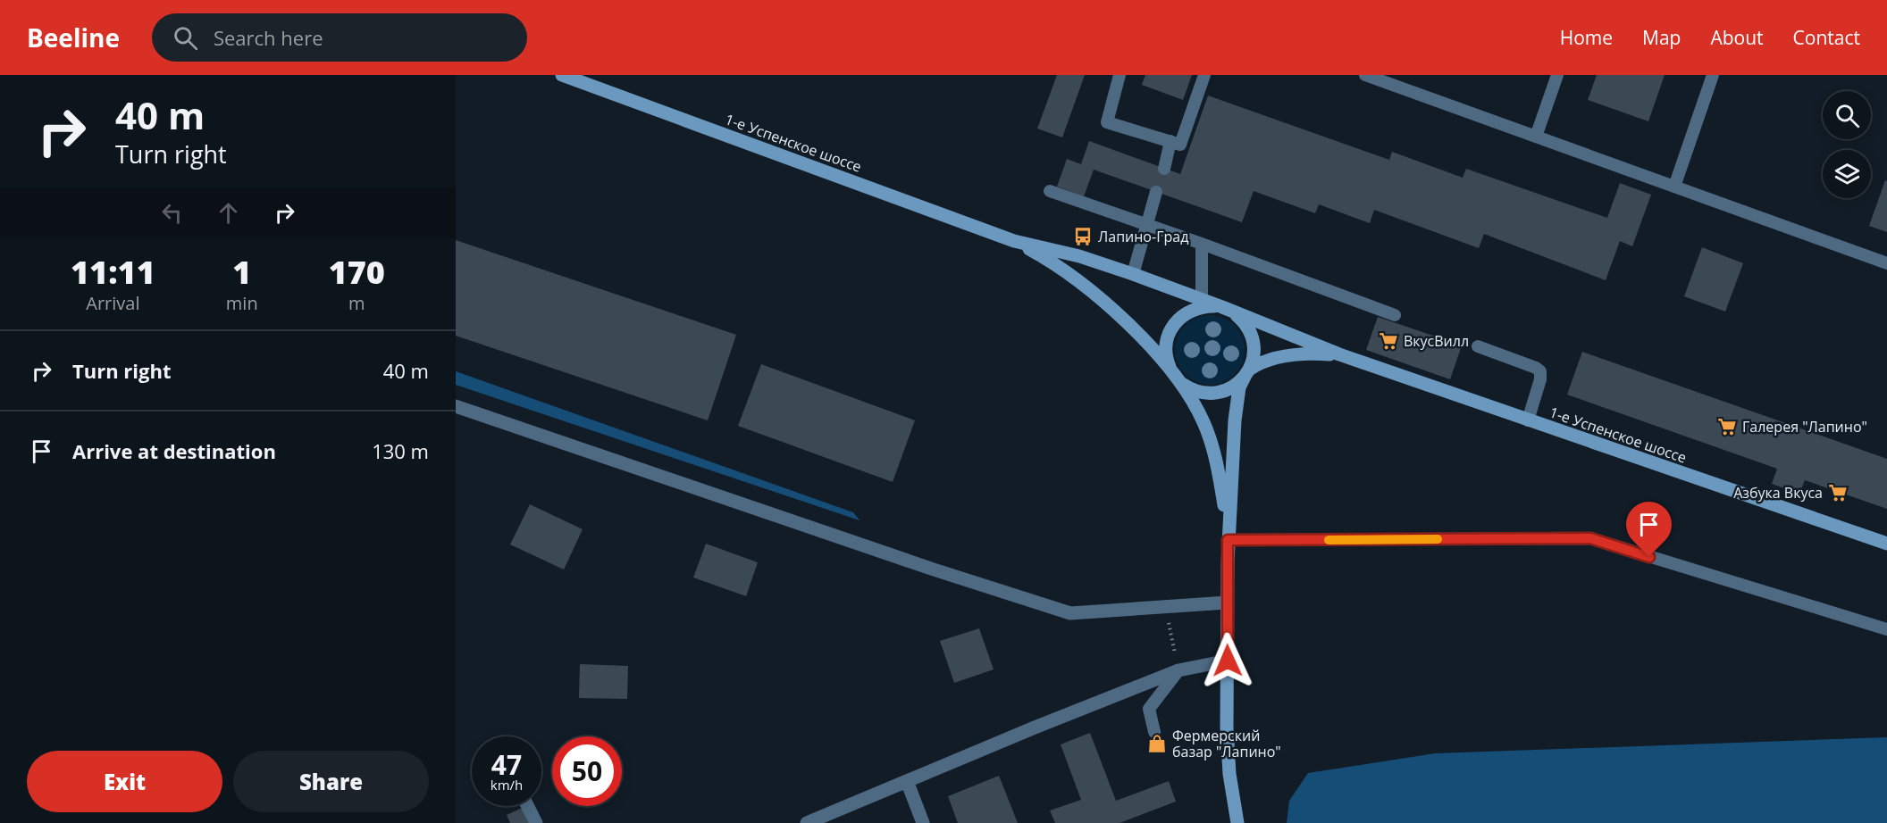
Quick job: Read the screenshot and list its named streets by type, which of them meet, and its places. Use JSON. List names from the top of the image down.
{
  "streets": {
    "main road": ["1-е Успенское шоссе"]
  },
  "places": {
    "bus stop": ["Лапино-Град"],
    "supermarket": ["ВкусВилл", "Галерея \"Лапино\"", "Азбука Вкуса"],
    "shop": ["Фермерский базар \"Лапино\""]
  },
  "page": {
    "header": "Beeline",
    "search": "Search here",
    "nav": [
      "Home",
      "Map",
      "About",
      "Contact"
    ],
    "turn": ["40 m", "Turn right"],
    "eta": [
      "11:11",
      "Arrival",
      "1",
      "min",
      "170",
      "m"
    ],
    "list": [
      {
        "name": "Turn right",
        "value": "40 m"
      },
      {
        "name": "Arrive at destination",
        "value": "130 m"
      }
    ],
    "speed": "47 km/h",
    "limit": "50",
    "buttons": ["Exit", "Share"]
  }
}
